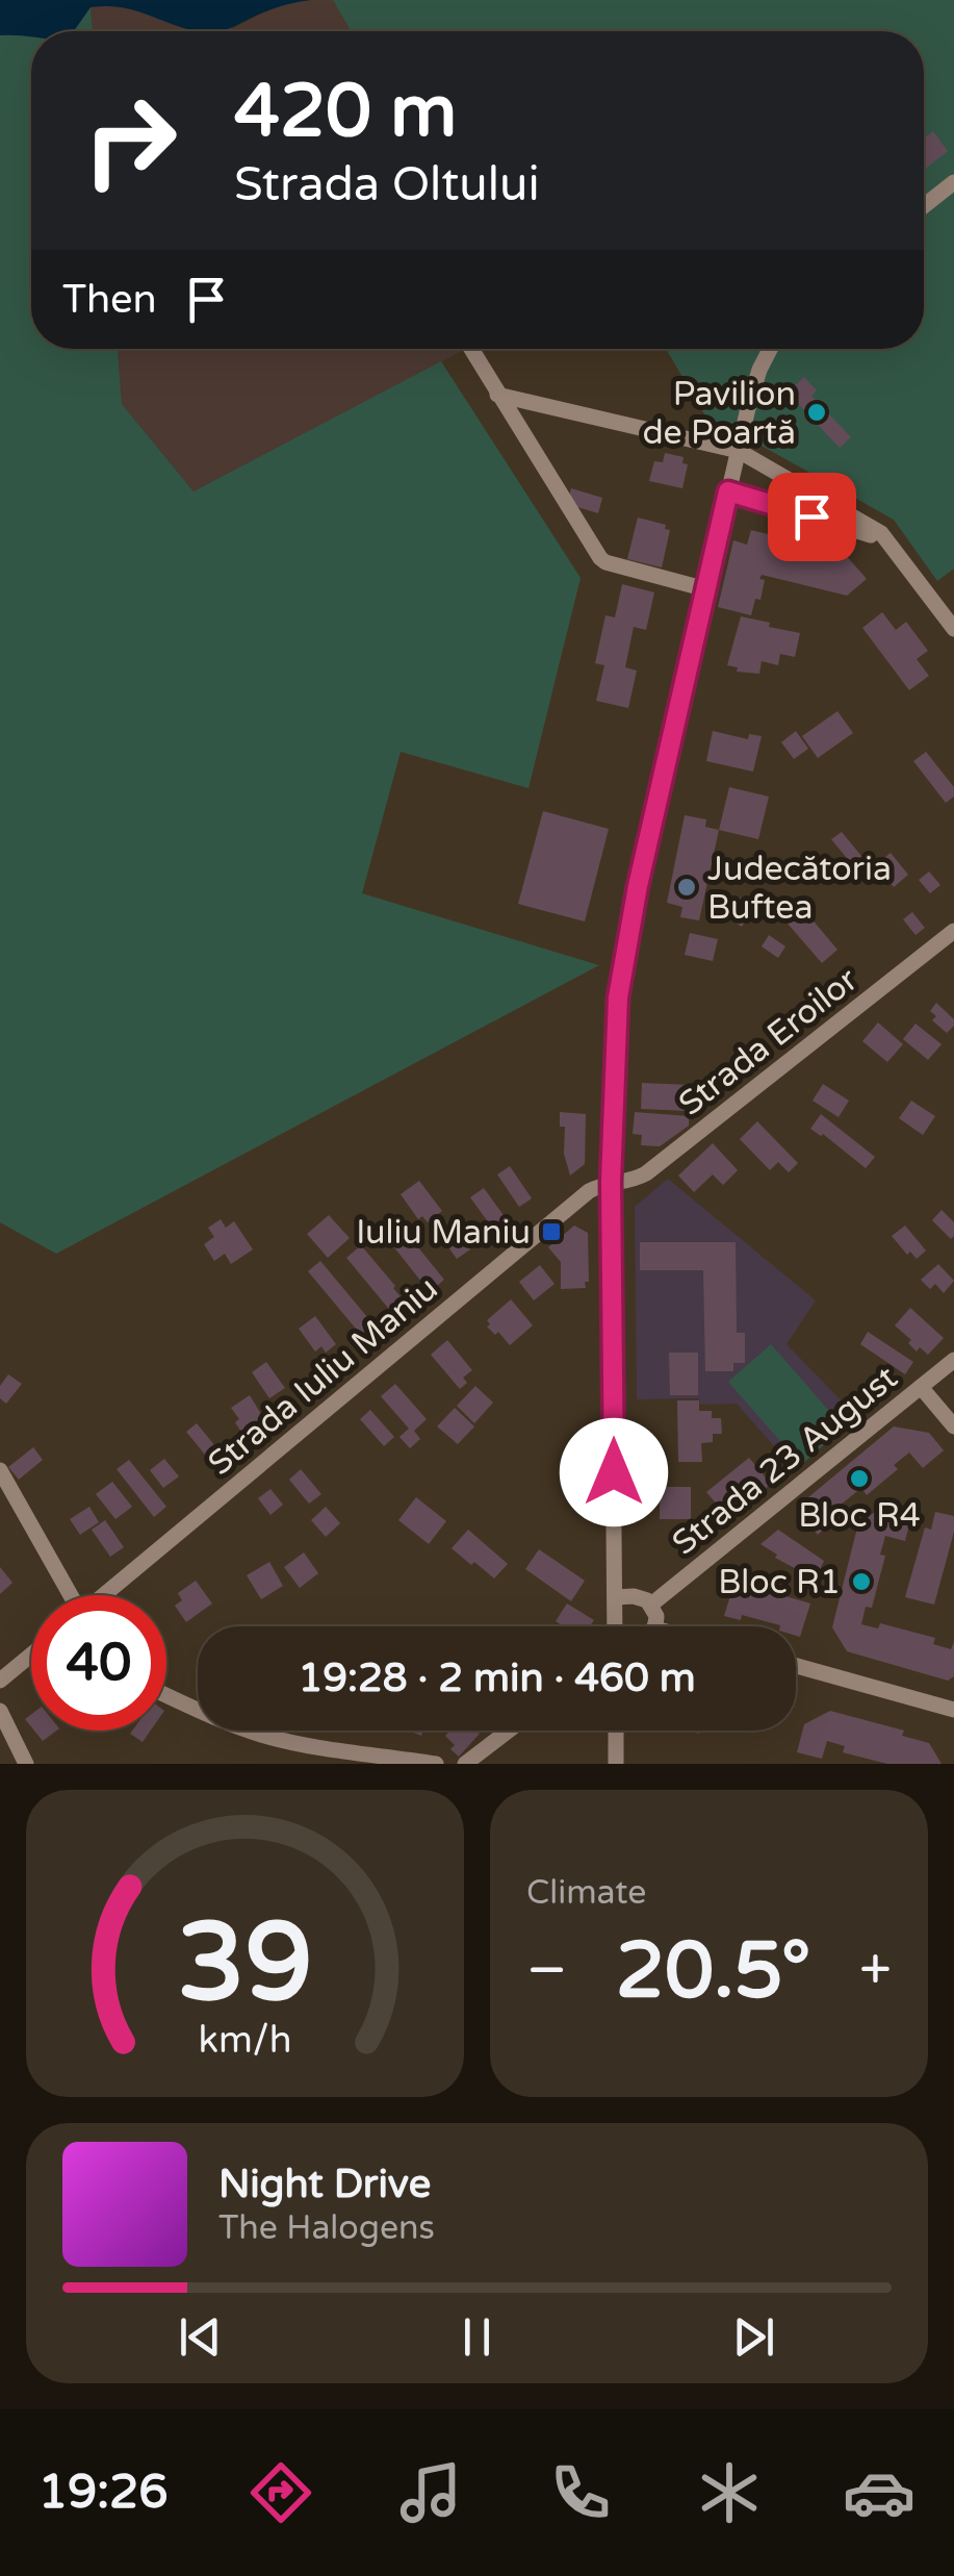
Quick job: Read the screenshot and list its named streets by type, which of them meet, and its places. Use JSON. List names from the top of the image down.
{
  "streets": {
    "street": ["Strada Eroilor", "Strada Iuliu Maniu", "Strada 23 August"]
  },
  "crossings": [
    ["Strada Eroilor", "Strada Iuliu Maniu"]
  ],
  "places": {
    "other": [
      "Pavilion de Poartă",
      "Judecătoria Buftea",
      "Bloc R4",
      "Bloc R1"
    ],
    "transit": ["Iuliu Maniu"]
  },
  "page": {
    "turn": ["420 m", "Strada Oltului"],
    "then": "Then",
    "limit": "40",
    "trip": "19:28 · 2 min · 460 m",
    "tile": "Climate",
    "heat": ["−", "20.5°", "+"],
    "song": ["Night Drive", "The Halogens"],
    "tabs": "19:26",
    "gauge": ["39", "km/h"]
  }
}
